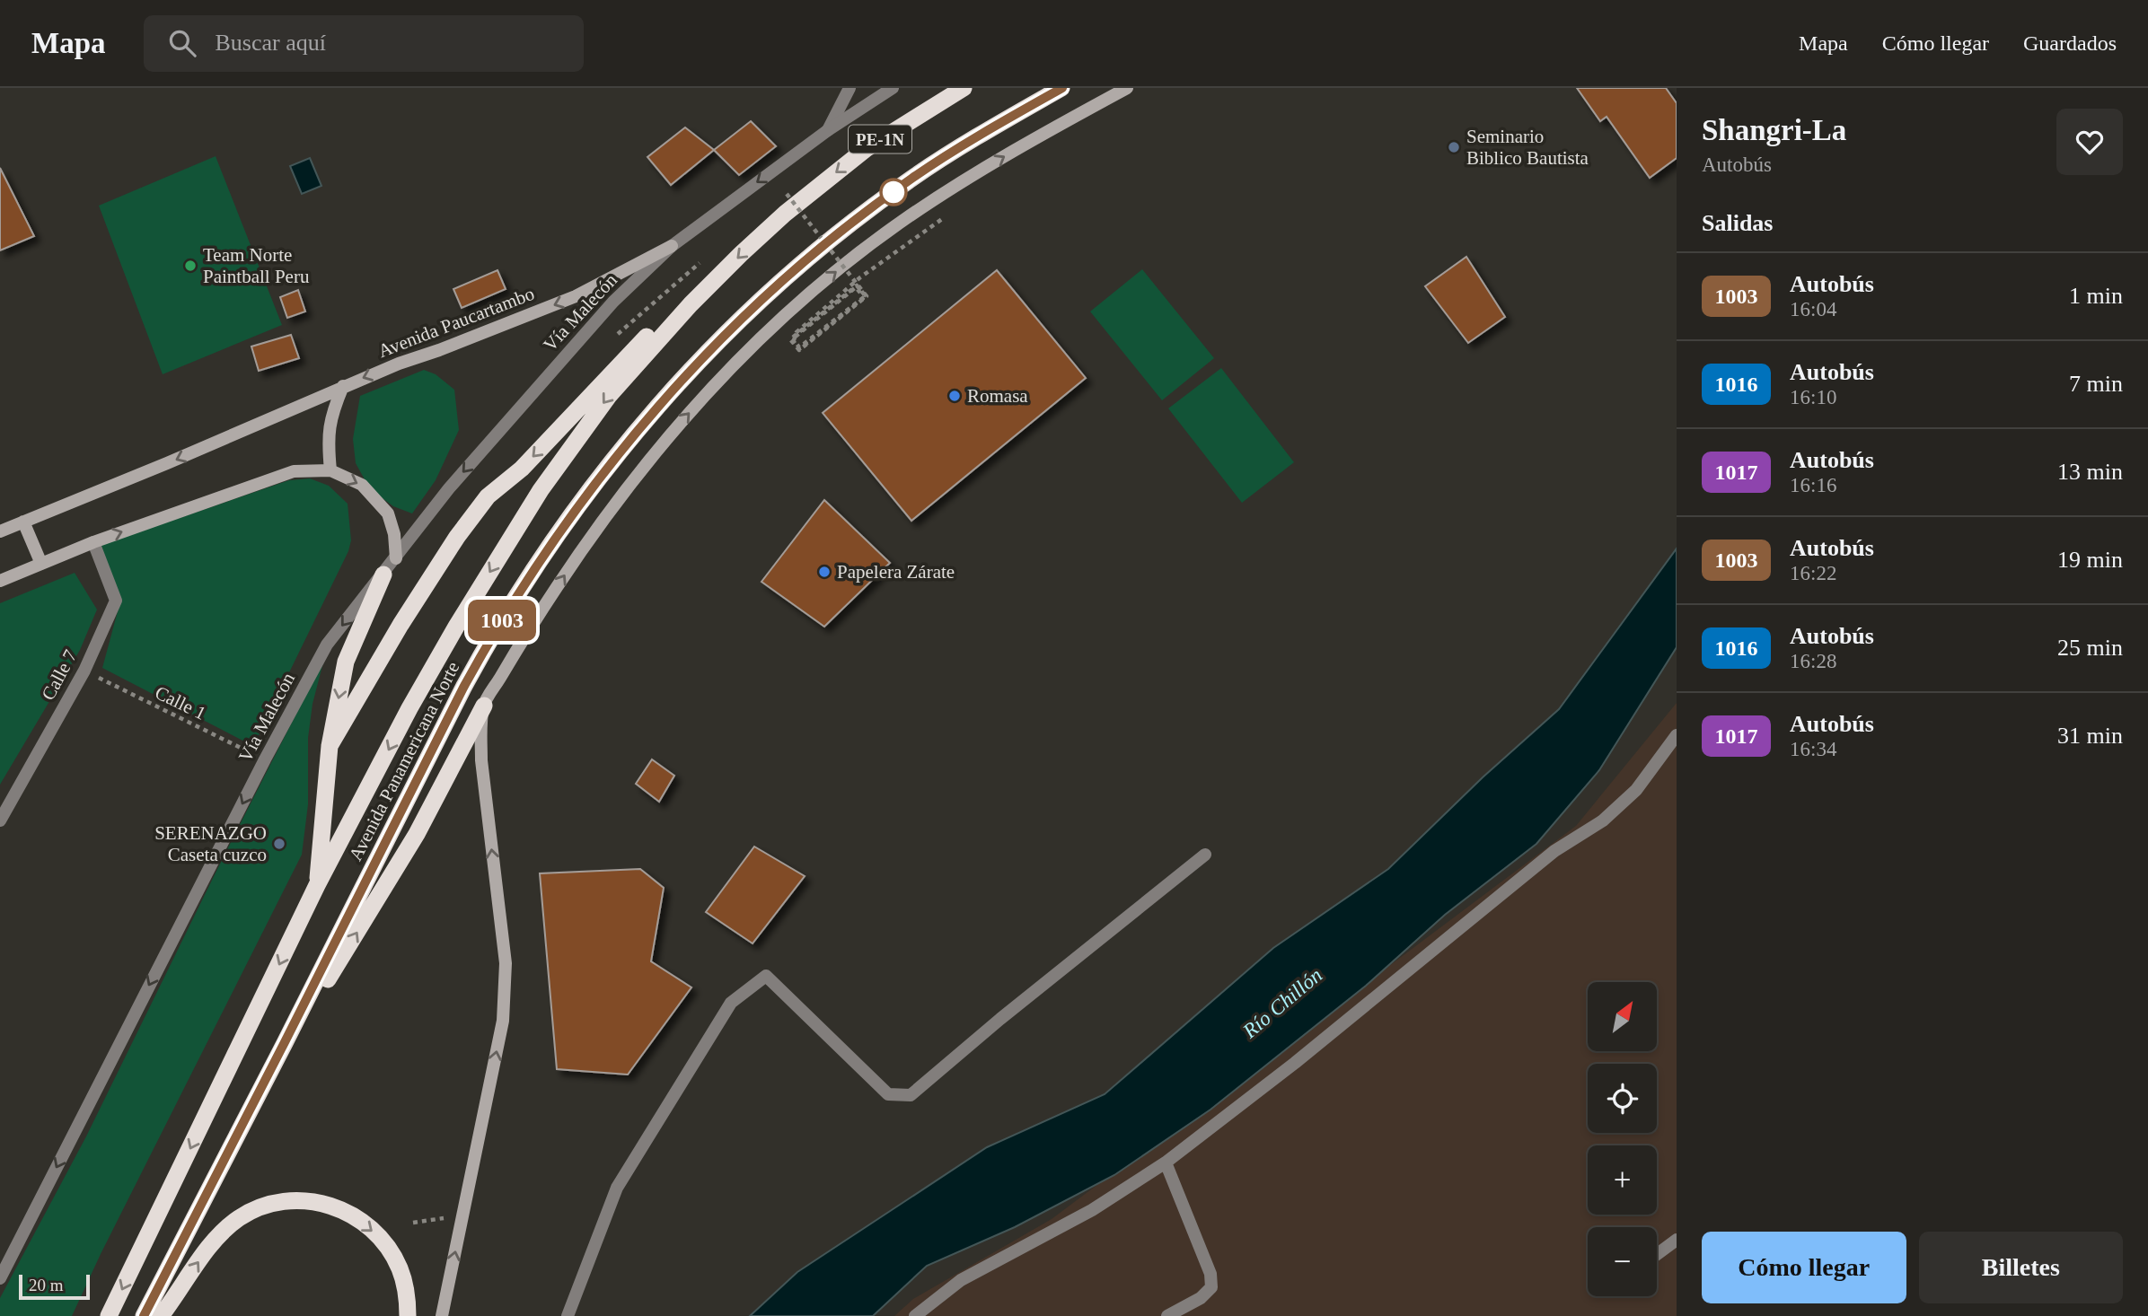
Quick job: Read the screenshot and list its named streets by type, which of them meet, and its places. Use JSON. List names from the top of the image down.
{
  "streets": {
    "highway": ["PE-1N", "Avenida Panamericana Norte"],
    "main road": ["Avenida Paucartambo"],
    "street": ["Vía Malecón", "Calle 7"],
    "path": ["Calle 1"]
  },
  "crossings": [
    ["Vía Malecón", "Avenida Paucartambo"],
    ["Vía Malecón", "Calle 1"],
    ["Calle 7", "Calle 1"]
  ],
  "one_way": ["Vía Malecón", "Avenida Paucartambo"],
  "water": ["Río Chillón"],
  "places": [
    "Seminario Biblico Bautista",
    "Team Norte Paintball Peru",
    "Romasa",
    "Papelera Zárate",
    "SERENAZGO Caseta cuzco"
  ],
  "lines": ["bus line 1003"],
  "scale_bar": "20 m",
  "north": "top right",
  "page": {
    "header": "Mapa",
    "search": "Buscar aquí",
    "nav": ["Mapa", "Cómo llegar", "Guardados"],
    "on_map": "1003",
    "heading": [
      ["Shangri-La", "Autobús"],
      "Salidas"
    ],
    "list": [
      {
        "mark": "1003",
        "name": "Autobús",
        "note": "16:04",
        "value": "1 min"
      },
      {
        "mark": "1016",
        "name": "Autobús",
        "note": "16:10",
        "value": "7 min"
      },
      {
        "mark": "1017",
        "name": "Autobús",
        "note": "16:16",
        "value": "13 min"
      },
      {
        "mark": "1003",
        "name": "Autobús",
        "note": "16:22",
        "value": "19 min"
      },
      {
        "mark": "1016",
        "name": "Autobús",
        "note": "16:28",
        "value": "25 min"
      },
      {
        "mark": "1017",
        "name": "Autobús",
        "note": "16:34",
        "value": "31 min"
      }
    ],
    "map_buttons": ["+", "−"],
    "buttons": ["Cómo llegar", "Billetes"],
    "scale": "20 m"
  }
}
